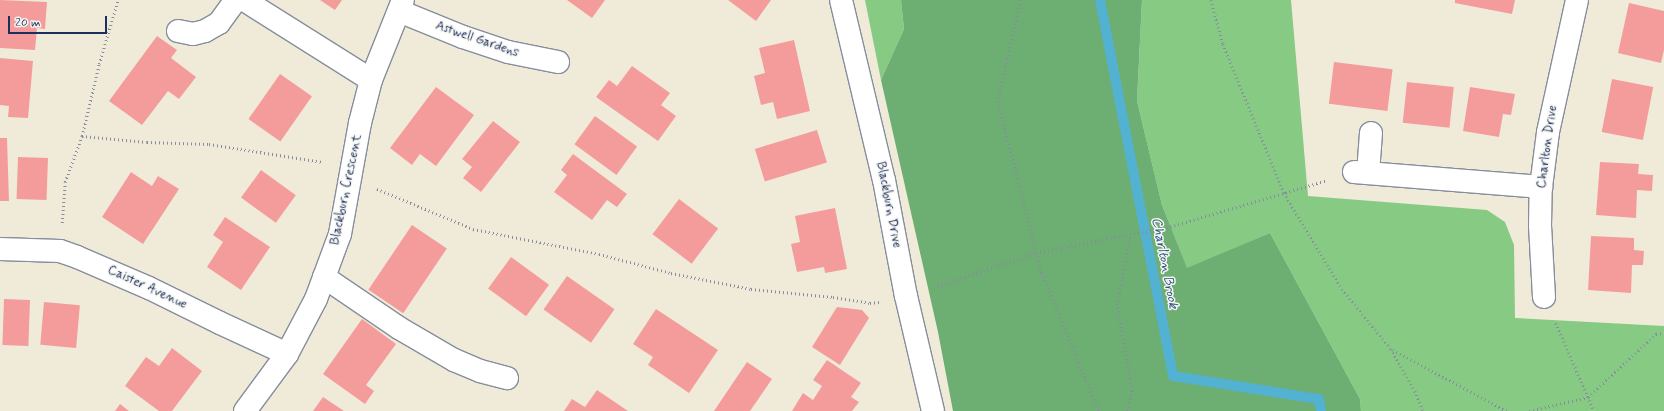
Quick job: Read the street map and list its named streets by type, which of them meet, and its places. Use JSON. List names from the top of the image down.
{
  "streets": {
    "street": [
      "Astwell Gardens",
      "Charlton Drive",
      "Blackburn Crescent",
      "Blackburn Drive",
      "Caister Avenue"
    ]
  },
  "crossings": [
    ["Astwell Gardens", "Blackburn Crescent"],
    ["Blackburn Crescent", "Caister Avenue"]
  ],
  "water": ["Charlton Brook"],
  "scale_bar": "20 m"
}
